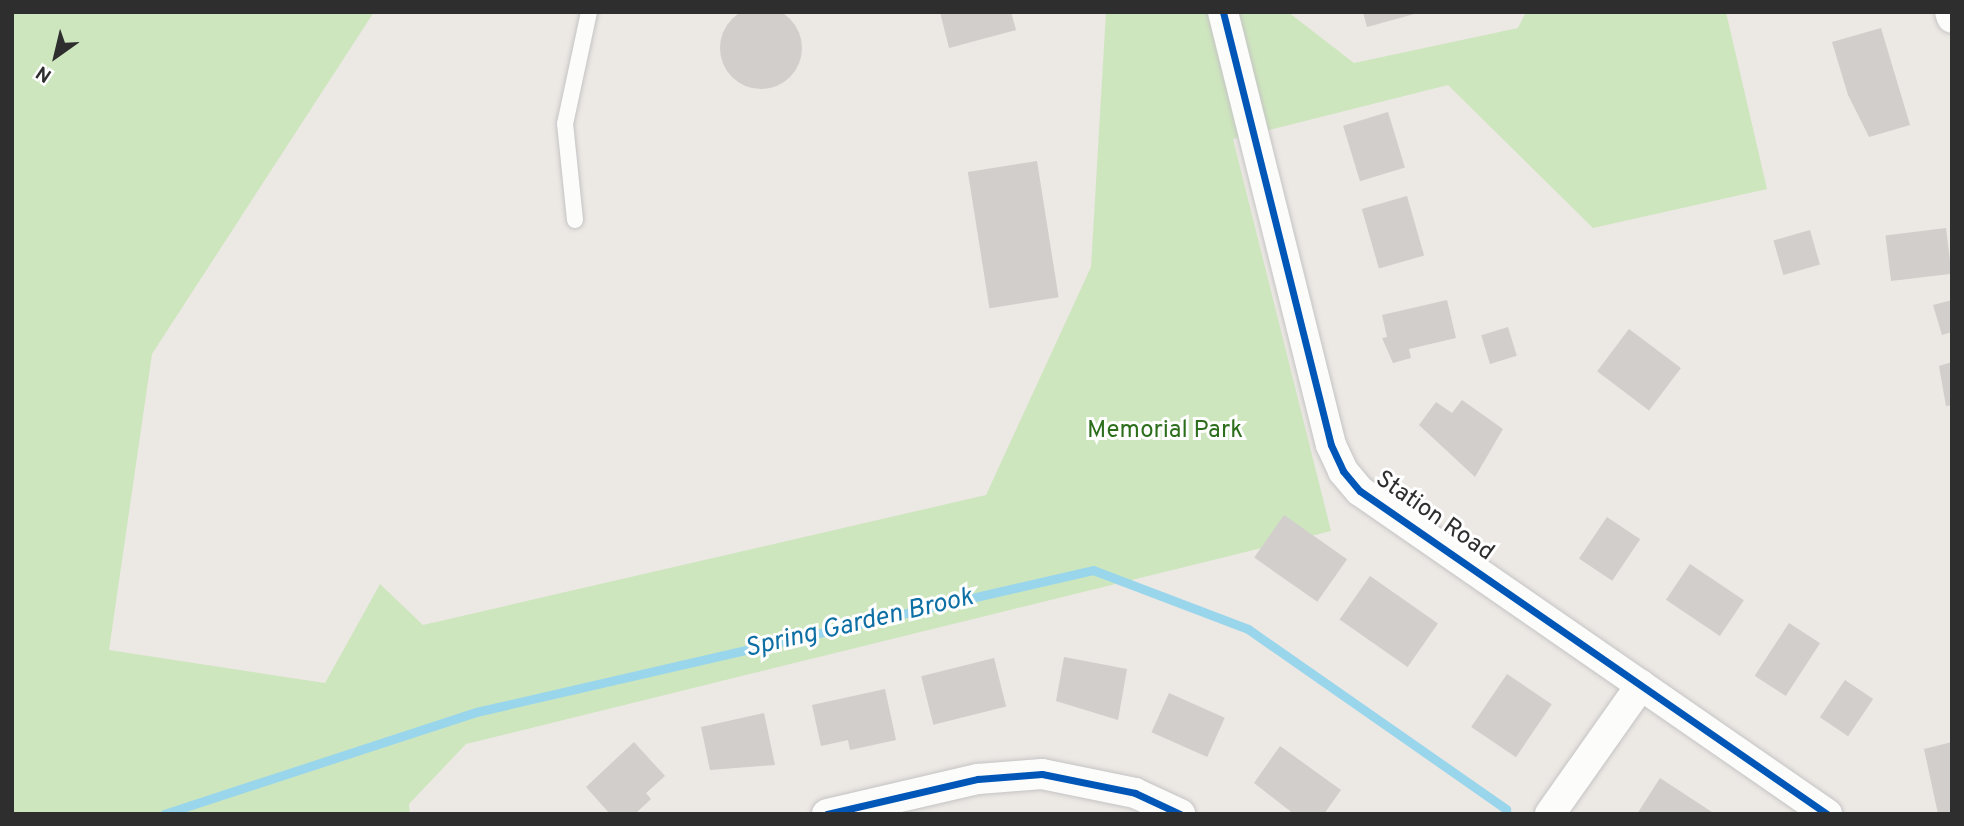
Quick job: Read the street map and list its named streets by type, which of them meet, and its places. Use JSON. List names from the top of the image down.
{
  "streets": {
    "street": ["Station Road"]
  },
  "water": ["Spring Garden Brook"],
  "parks": ["Memorial Park"],
  "north": "bottom left"
}
